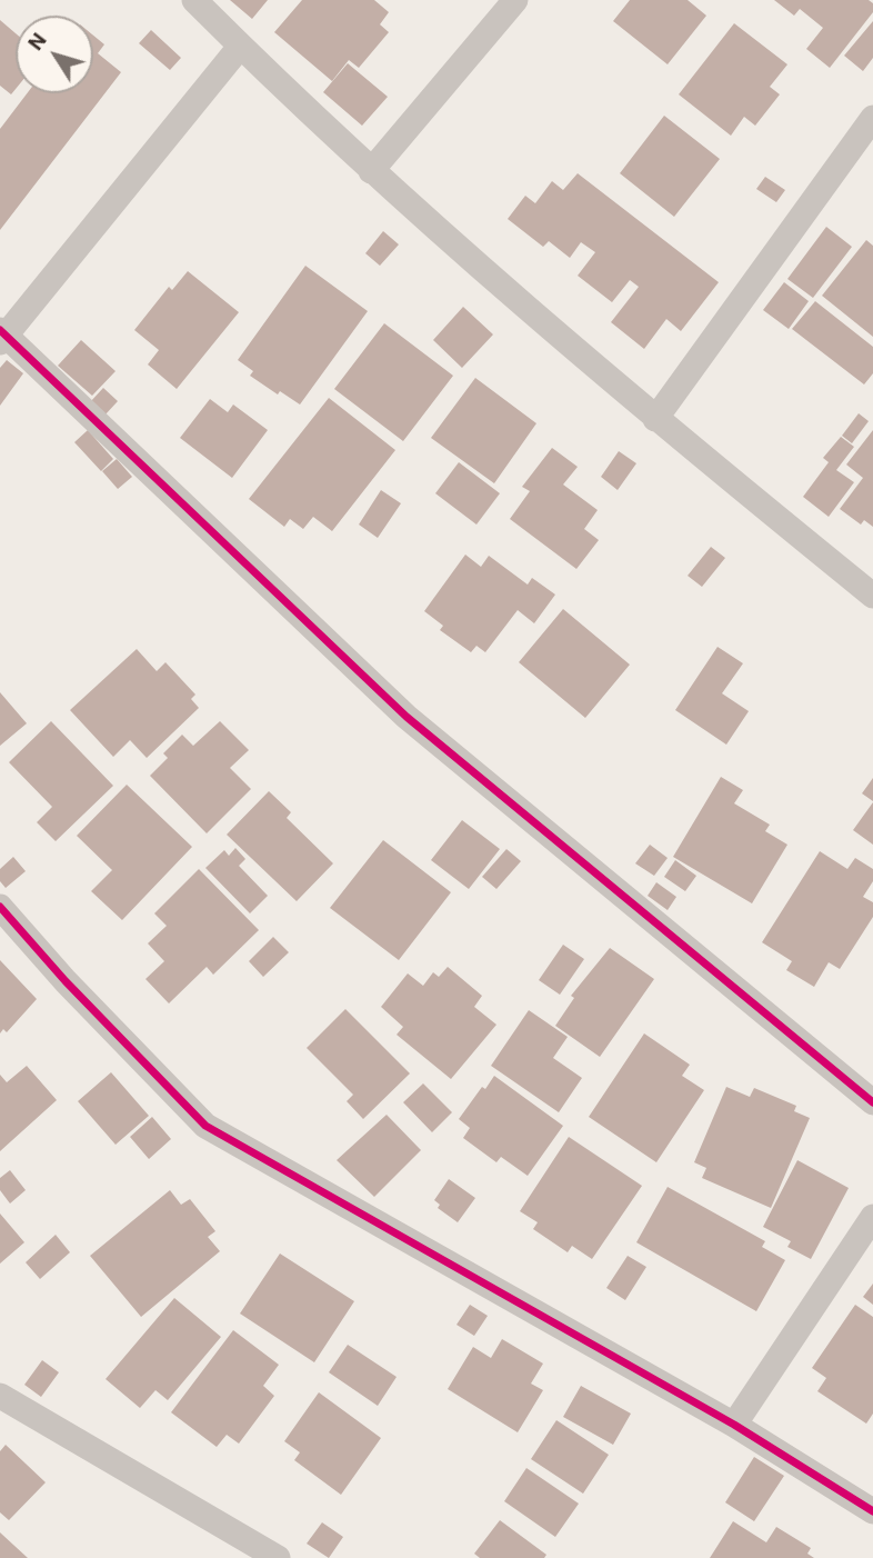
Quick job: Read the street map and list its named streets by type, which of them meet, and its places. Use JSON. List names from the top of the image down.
{
  "north": "top left"
}
